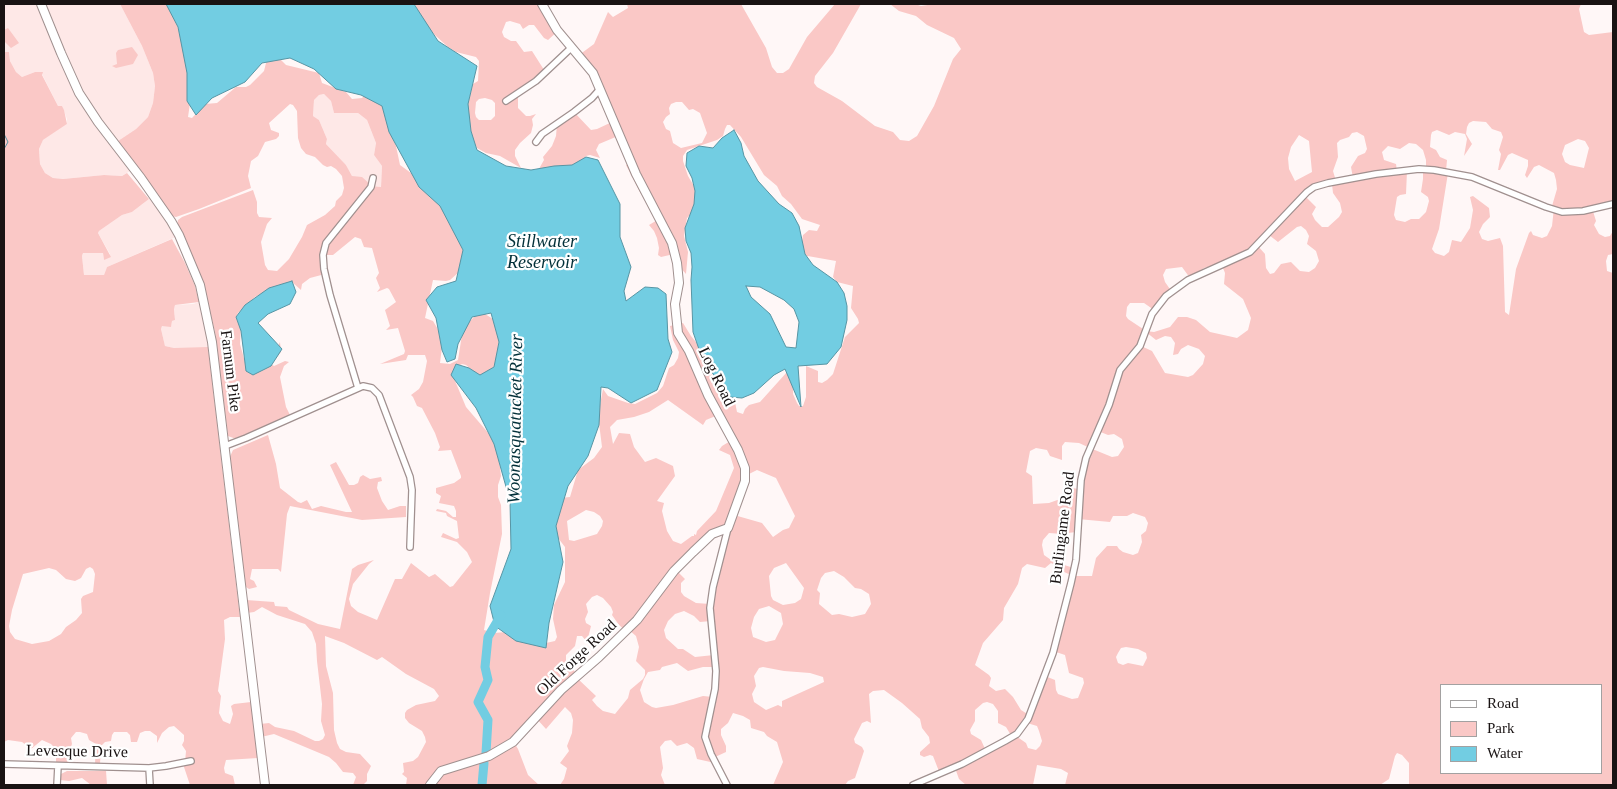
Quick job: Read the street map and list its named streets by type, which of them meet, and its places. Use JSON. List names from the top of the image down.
{
  "streets": {
    "street": [
      "Farnum Pike",
      "Log Road",
      "Burlingame Road",
      "Old Forge Road",
      "Levesque Drive"
    ]
  },
  "crossings": [
    ["Log Road", "Old Forge Road"]
  ],
  "water": ["Stillwater Reservoir", "Woonasquatucket River"],
  "legend": ["Road", "Park", "Water"]
}
